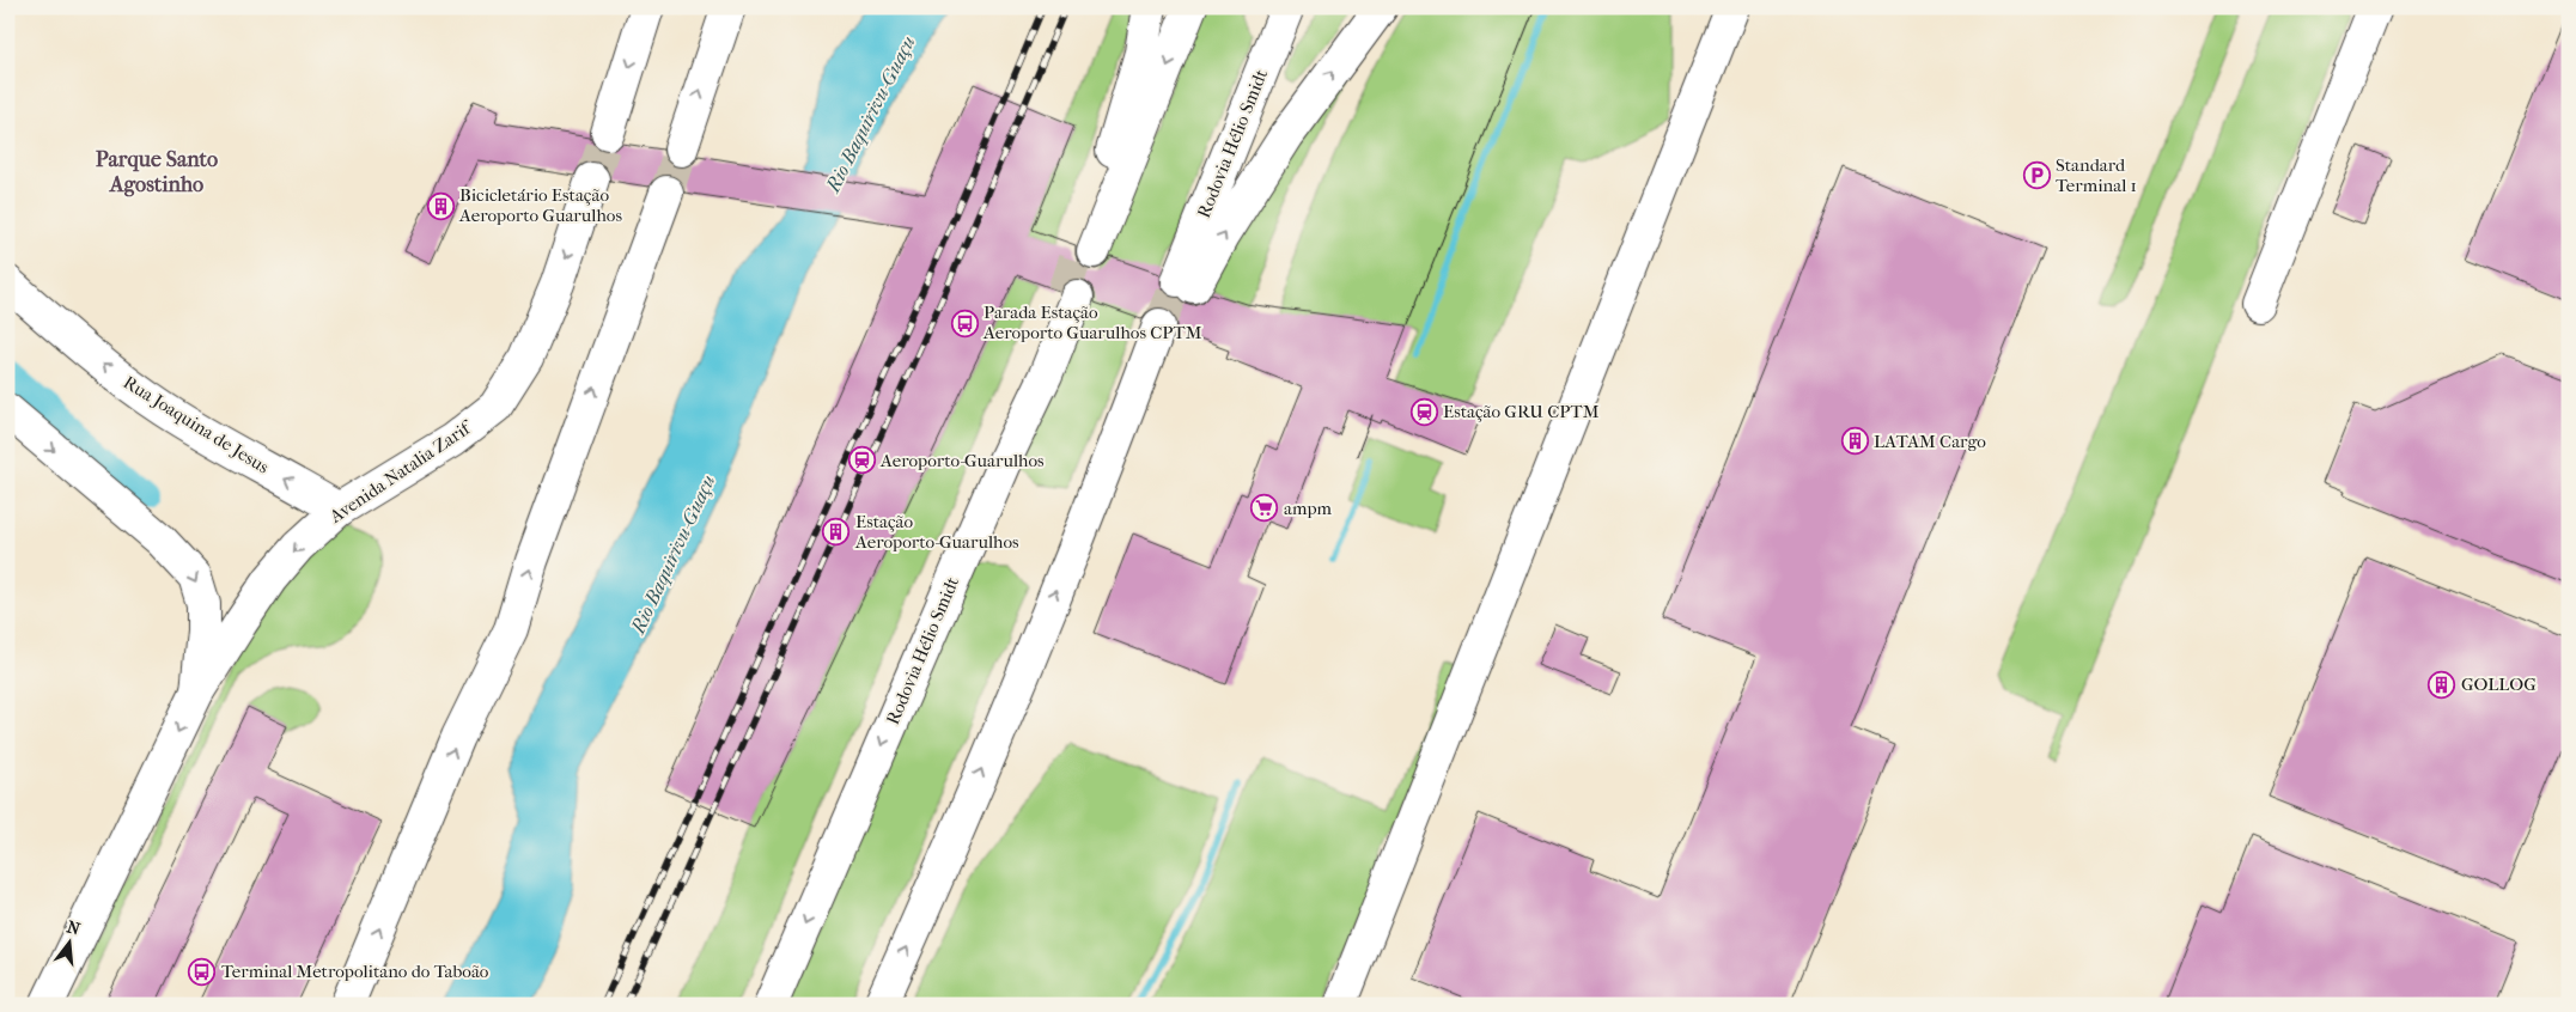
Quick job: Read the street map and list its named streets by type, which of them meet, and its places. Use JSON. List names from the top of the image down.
{
  "streets": {
    "main road": ["Rodovia Hélio Smidt", "Rua Joaquina de Jesus", "Avenida Natalia Zarif"]
  },
  "crossings": [
    ["Rua Joaquina de Jesus", "Avenida Natalia Zarif"]
  ],
  "one_way": ["Rua Joaquina de Jesus"],
  "districts": ["Parque Santo Agostinho"],
  "water": ["Rio Baquirivu-Guaçu"],
  "places": {
    "parking": ["Standard Terminal 1"],
    "building": [
      "Bicicletário Estação Aeroporto Guarulhos",
      "LATAM Cargo",
      "Estação Aeroporto-Guarulhos",
      "GOLLOG"
    ],
    "bus stop": ["Parada Estação Aeroporto Guarulhos CPTM", "Terminal Metropolitano do Taboão"],
    "station": ["Estação GRU CPTM", "Aeroporto-Guarulhos"],
    "supermarket": ["ampm"]
  },
  "north": "top"
}
